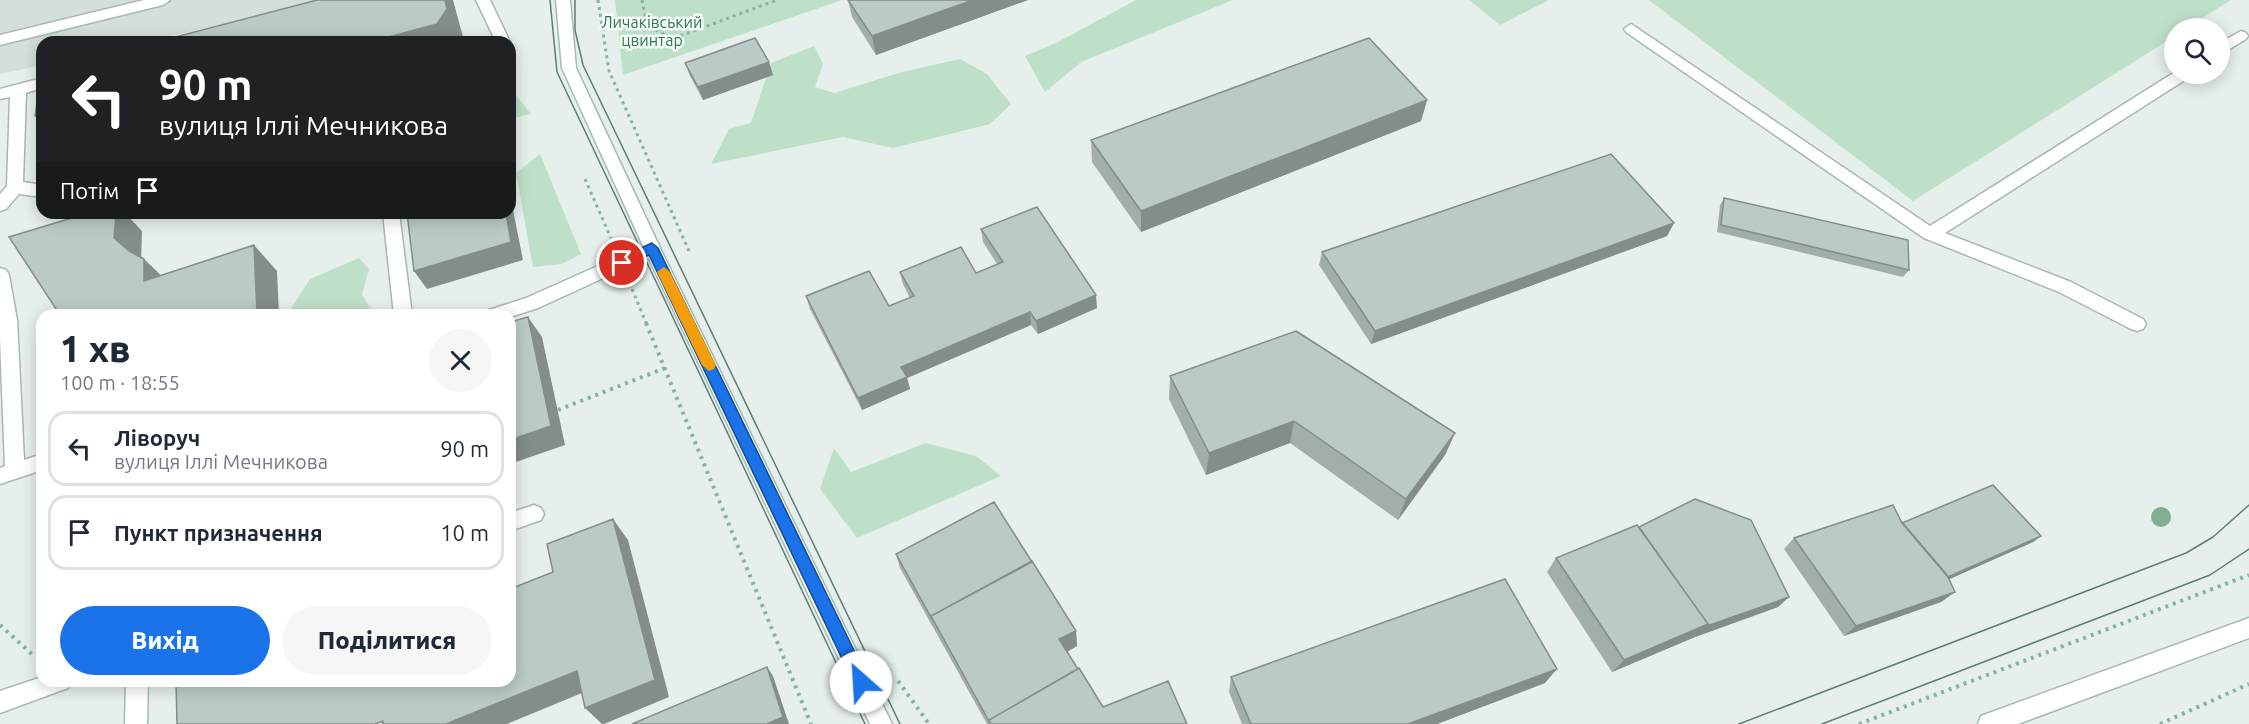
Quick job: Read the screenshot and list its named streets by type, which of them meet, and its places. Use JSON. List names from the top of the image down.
{
  "parks": ["Личаківський цвинтар"],
  "page": {
    "turn": ["90 m", "вулиця Іллі Мечникова"],
    "then": "Потім",
    "heading": ["1 хв", "100 m · 18:55"],
    "list": [
      {
        "name": "Ліворуч",
        "note": "вулиця Іллі Мечникова",
        "value": "90 m"
      },
      {
        "name": "Пункт призначення",
        "value": "10 m"
      }
    ],
    "buttons": ["Вихід", "Поділитися"]
  }
}
